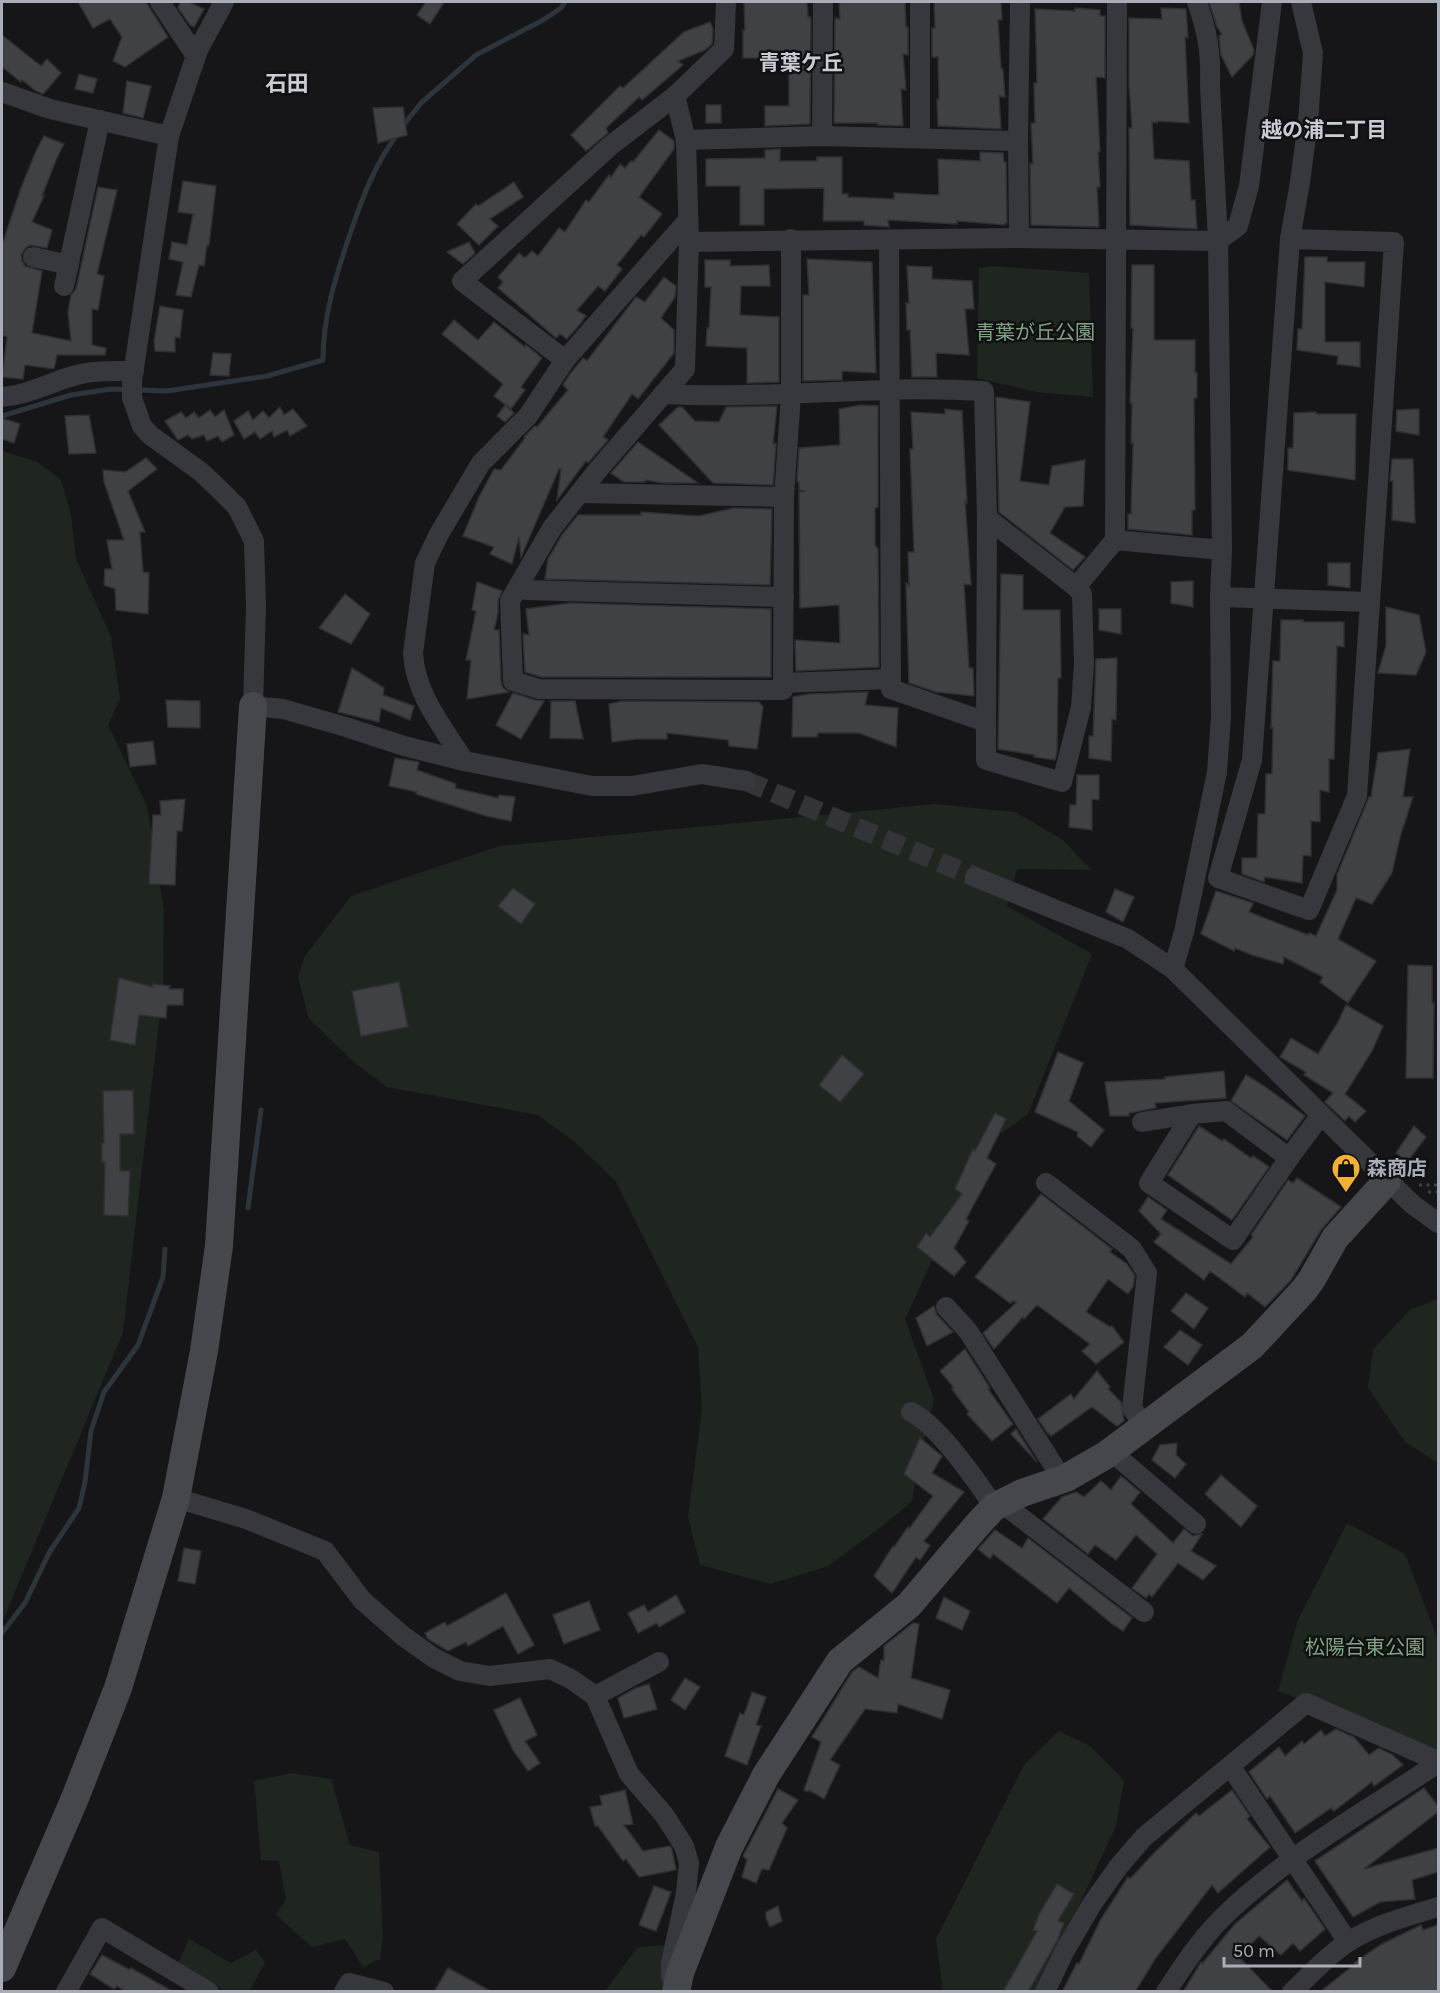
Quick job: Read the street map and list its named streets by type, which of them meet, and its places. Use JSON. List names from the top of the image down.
{
  "districts": ["青葉ケ丘", "石田", "越の浦二丁目"],
  "parks": ["青葉が丘公園", "松陽台東公園"],
  "places": {
    "shop": ["森商店"]
  },
  "scale_bar": "50 m"
}
